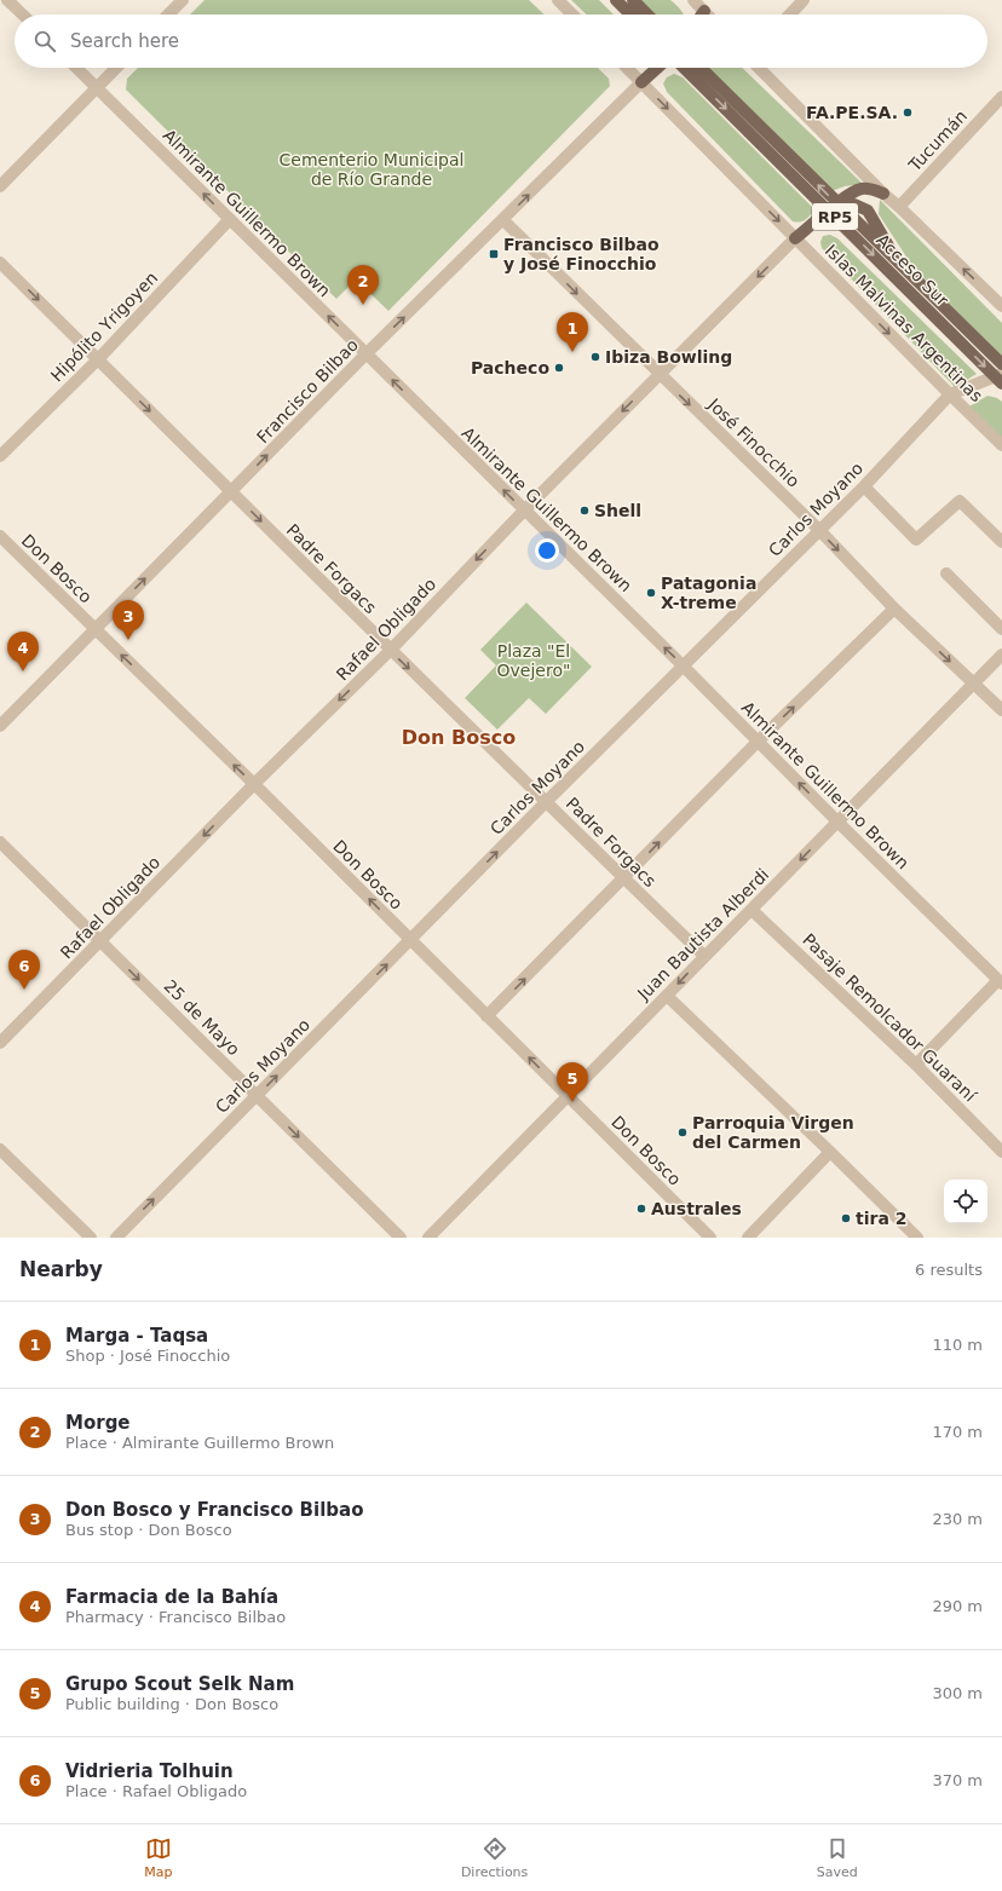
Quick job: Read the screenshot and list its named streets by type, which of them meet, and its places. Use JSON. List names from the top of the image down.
{
  "streets": {
    "main road": ["RP5", "Acceso Sur"],
    "street": [
      "Tucumán",
      "Almirante Guillermo Brown",
      "Islas Malvinas Argentinas",
      "Hipólito Yrigoyen",
      "Francisco Bilbao",
      "José Finocchio",
      "Carlos Moyano",
      "Don Bosco",
      "Padre Forgacs",
      "Rafael Obligado",
      "Juan Bautista Alberdi",
      "25 de Mayo",
      "Pasaje Remolcador Guaraní"
    ]
  },
  "crossings": [
    ["Almirante Guillermo Brown", "Hipólito Yrigoyen"],
    ["Almirante Guillermo Brown", "Francisco Bilbao"],
    ["Almirante Guillermo Brown", "Carlos Moyano"],
    ["Almirante Guillermo Brown", "Rafael Obligado"],
    ["Almirante Guillermo Brown", "Juan Bautista Alberdi"],
    ["Acceso Sur", "Carlos Moyano"],
    ["Islas Malvinas Argentinas", "Francisco Bilbao"],
    ["Islas Malvinas Argentinas", "Carlos Moyano"],
    ["Islas Malvinas Argentinas", "Rafael Obligado"],
    ["Hipólito Yrigoyen", "Padre Forgacs"],
    ["Francisco Bilbao", "José Finocchio"],
    ["Francisco Bilbao", "Don Bosco"],
    ["Francisco Bilbao", "Padre Forgacs"],
    ["José Finocchio", "Carlos Moyano"],
    ["José Finocchio", "Rafael Obligado"],
    ["José Finocchio", "Juan Bautista Alberdi"],
    ["Carlos Moyano", "Don Bosco"],
    ["Carlos Moyano", "Padre Forgacs"],
    ["Carlos Moyano", "25 de Mayo"],
    ["Don Bosco", "Rafael Obligado"],
    ["Don Bosco", "Juan Bautista Alberdi"],
    ["Padre Forgacs", "Rafael Obligado"],
    ["Padre Forgacs", "Juan Bautista Alberdi"],
    ["Rafael Obligado", "25 de Mayo"],
    ["Juan Bautista Alberdi", "Pasaje Remolcador Guaraní"]
  ],
  "one_way": [
    "Almirante Guillermo Brown",
    "Francisco Bilbao",
    "José Finocchio",
    "Don Bosco",
    "Padre Forgacs",
    "Rafael Obligado",
    "25 de Mayo"
  ],
  "districts": ["Don Bosco"],
  "parks": ["Cementerio Municipal de Río Grande", "Plaza \"El Ovejero\""],
  "places": {
    "other": [
      "FA.PE.SA.",
      "Ibiza Bowling",
      "Pacheco",
      "Shell",
      "Patagonia X-treme",
      "Parroquia Virgen del Carmen",
      "Australes",
      "tira 2"
    ],
    "transit": ["Francisco Bilbao y José Finocchio"]
  },
  "page": {
    "search": "Search here",
    "pins": [
      "2",
      "1",
      "3",
      "4",
      "6",
      "5"
    ],
    "heading": ["Nearby", "6 results"],
    "list": [
      {
        "mark": "1",
        "name": "Marga - Taqsa",
        "note": "Shop · José Finocchio",
        "value": "110 m"
      },
      {
        "mark": "2",
        "name": "Morge",
        "note": "Place · Almirante Guillermo Brown",
        "value": "170 m"
      },
      {
        "mark": "3",
        "name": "Don Bosco y Francisco Bilbao",
        "note": "Bus stop · Don Bosco",
        "value": "230 m"
      },
      {
        "mark": "4",
        "name": "Farmacia de la Bahía",
        "note": "Pharmacy · Francisco Bilbao",
        "value": "290 m"
      },
      {
        "mark": "5",
        "name": "Grupo Scout Selk Nam",
        "note": "Public building · Don Bosco",
        "value": "300 m"
      },
      {
        "mark": "6",
        "name": "Vidrieria Tolhuin",
        "note": "Place · Rafael Obligado",
        "value": "370 m"
      }
    ],
    "nav": ["Map", "Directions", "Saved"]
  }
}
